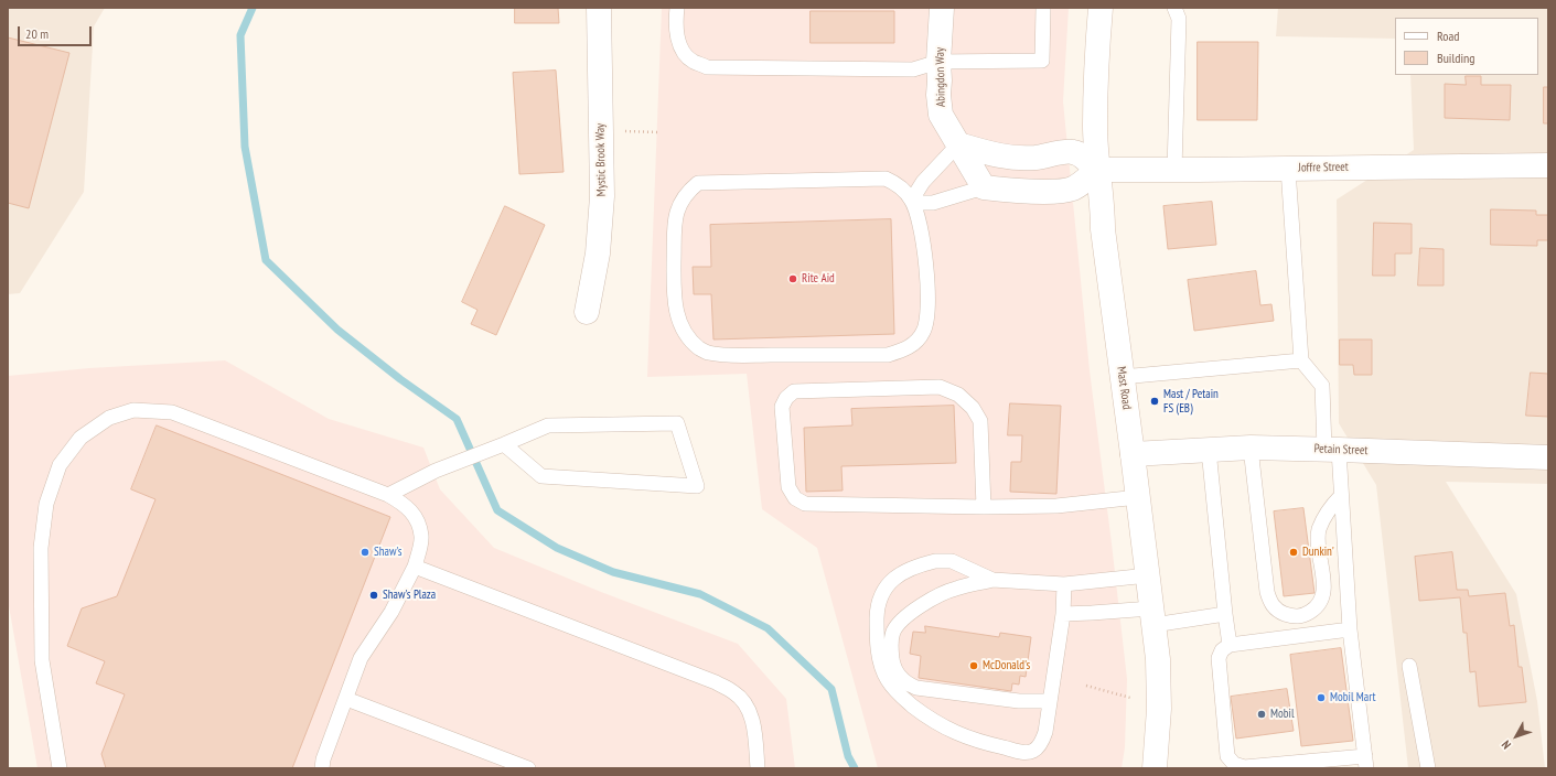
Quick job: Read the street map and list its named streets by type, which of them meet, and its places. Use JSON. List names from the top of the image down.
{
  "streets": {
    "street": [
      "Abingdon Way",
      "Mystic Brook Way",
      "Joffre Street",
      "Mast Road",
      "Petain Street"
    ]
  },
  "crossings": [
    ["Joffre Street", "Mast Road"],
    ["Mast Road", "Petain Street"]
  ],
  "places": [
    "Rite Aid",
    "Mast / Petain FS (EB)",
    "Shaw's",
    "Dunkin'",
    "Shaw's Plaza",
    "McDonald's",
    "Mobil Mart",
    "Mobil"
  ],
  "legend": ["Road", "Building"],
  "scale_bar": "20 m",
  "north": "bottom left"
}
